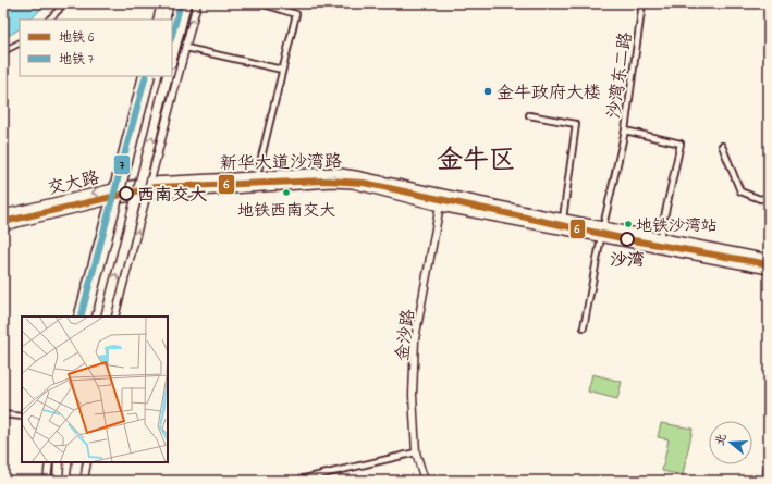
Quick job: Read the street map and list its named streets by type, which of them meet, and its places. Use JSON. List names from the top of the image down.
{
  "streets": {
    "main road": ["新华大道沙湾路", "交大路", "金沙路"],
    "street": ["沙湾东二路"]
  },
  "crossings": [
    ["沙湾东二路", "新华大道沙湾路"],
    ["新华大道沙湾路", "交大路"],
    ["新华大道沙湾路", "金沙路"]
  ],
  "districts": ["金牛区"],
  "places": [
    "金牛政府大楼",
    "地铁西南交大",
    "西南交大",
    "地铁沙湾站",
    "沙湾"
  ],
  "lines": ["metro line 7", "metro line 6"],
  "legend": ["地铁 6", "地铁 7"],
  "north": "left"
}
